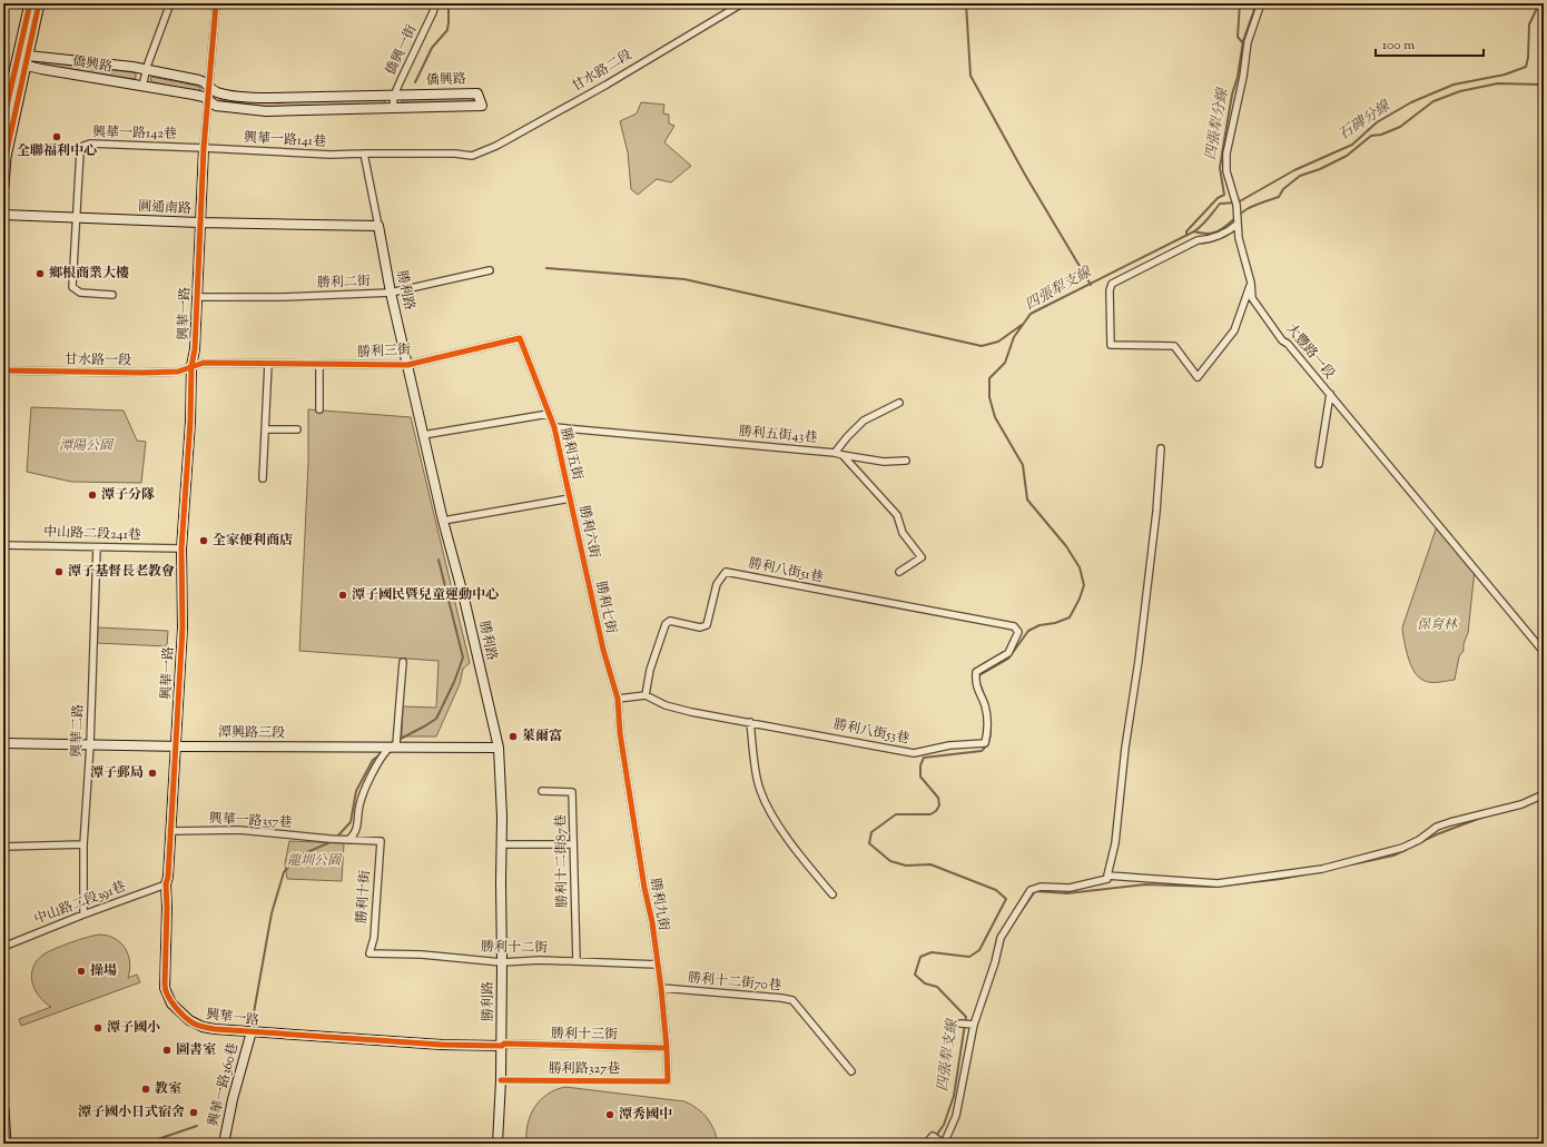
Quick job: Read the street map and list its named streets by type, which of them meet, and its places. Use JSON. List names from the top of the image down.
{
  "streets": {
    "street": [
      "僑興一街",
      "僑興路",
      "甘水路二段",
      "興華一路142巷",
      "興華一路141巷",
      "圓通南路",
      "勝利二街",
      "勝利路",
      "興華一路",
      "勝利三街",
      "大豐路一段",
      "甘水路一段",
      "勝利五街43巷",
      "勝利五街",
      "勝利六街",
      "中山路二段241巷",
      "勝利八街51巷",
      "勝利七街",
      "興華二路",
      "勝利八街53巷",
      "潭興路三段",
      "興華一路357巷",
      "勝利十二街87巷",
      "勝利十街",
      "中山路二段391巷",
      "勝利九街",
      "勝利十二街",
      "勝利十二街70巷",
      "勝利十三街",
      "興華一路360巷"
    ],
    "cycle path": ["勝利路327巷"]
  },
  "crossings": [
    ["僑興一街", "僑興路"],
    ["僑興路", "興華一路"],
    ["甘水路二段", "興華一路141巷"],
    ["興華一路142巷", "興華一路141巷"],
    ["興華一路142巷", "圓通南路"],
    ["興華一路142巷", "興華一路"],
    ["興華一路141巷", "勝利路"],
    ["興華一路141巷", "興華一路"],
    ["圓通南路", "勝利路"],
    ["圓通南路", "興華一路"],
    ["勝利二街", "勝利路"],
    ["勝利二街", "興華一路"],
    ["勝利路", "興華一路"],
    ["勝利路", "勝利三街"],
    ["勝利路", "勝利五街"],
    ["勝利路", "勝利六街"],
    ["勝利路", "潭興路三段"],
    ["勝利路", "勝利十二街"],
    ["勝利路", "勝利十三街"],
    ["興華一路", "勝利三街"],
    ["興華一路", "甘水路一段"],
    ["興華一路", "中山路二段241巷"],
    ["興華一路", "潭興路三段"],
    ["興華一路", "興華一路357巷"],
    ["興華一路", "中山路二段391巷"],
    ["興華一路", "勝利十三街"],
    ["興華一路", "興華一路360巷"],
    ["勝利三街", "甘水路一段"],
    ["勝利三街", "勝利五街"],
    ["勝利五街43巷", "勝利五街"],
    ["勝利五街", "勝利六街"],
    ["勝利六街", "勝利七街"],
    ["中山路二段241巷", "興華二路"],
    ["勝利八街51巷", "勝利八街53巷"],
    ["勝利七街", "勝利九街"],
    ["興華二路", "潭興路三段"],
    ["興華二路", "中山路二段391巷"],
    ["興華一路357巷", "勝利十街"],
    ["勝利十二街87巷", "勝利十二街"],
    ["勝利十街", "勝利十二街"],
    ["勝利九街", "勝利十二街"],
    ["勝利九街", "勝利十二街70巷"],
    ["勝利九街", "勝利十三街"]
  ],
  "water": ["石碑分線", "四張犁分線", "四張犁支線"],
  "parks": ["潭陽公園", "保育林", "龍圳公園"],
  "places": [
    "全聯福利中心",
    "鄉根商業大樓",
    "潭子分隊",
    "全家便利商店",
    "潭子基督長老教會",
    "潭子國民暨兒童運動中心",
    "萊爾富",
    "潭子郵局",
    "操場",
    "潭子國小",
    "圖書室",
    "教室",
    "潭子國小日式宿舍",
    "潭秀國中"
  ],
  "scale_bar": "100 m"
}
